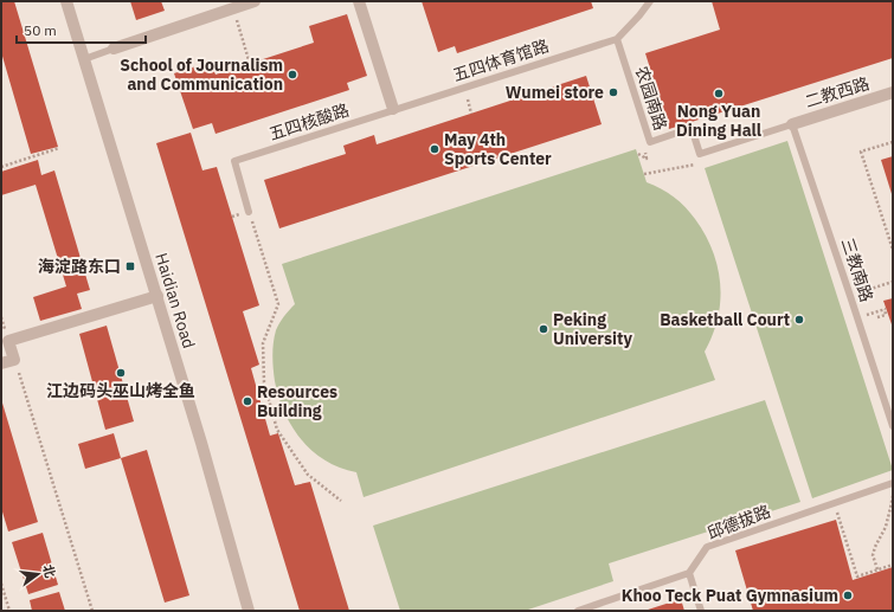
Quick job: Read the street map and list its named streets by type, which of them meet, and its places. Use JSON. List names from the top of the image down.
{
  "streets": {
    "street": ["二教西路", "Haidian Road"],
    "lane": [
      "五四体育馆路",
      "农园南路",
      "五四核酸路",
      "三教南路",
      "邱德拔路"
    ]
  },
  "crossings": [
    ["五四体育馆路", "农园南路"],
    ["五四体育馆路", "五四核酸路"],
    ["二教西路", "三教南路"]
  ],
  "places": {
    "other": [
      "School of Journalism and Communication",
      "Wumei store",
      "Nong Yuan Dining Hall",
      "May 4th Sports Center",
      "Basketball Court",
      "Peking University",
      "江边码头巫山烤全鱼",
      "Resources Building",
      "Khoo Teck Puat Gymnasium"
    ],
    "transit": ["海淀路东口"]
  },
  "scale_bar": "50 m",
  "north": "right"
}
